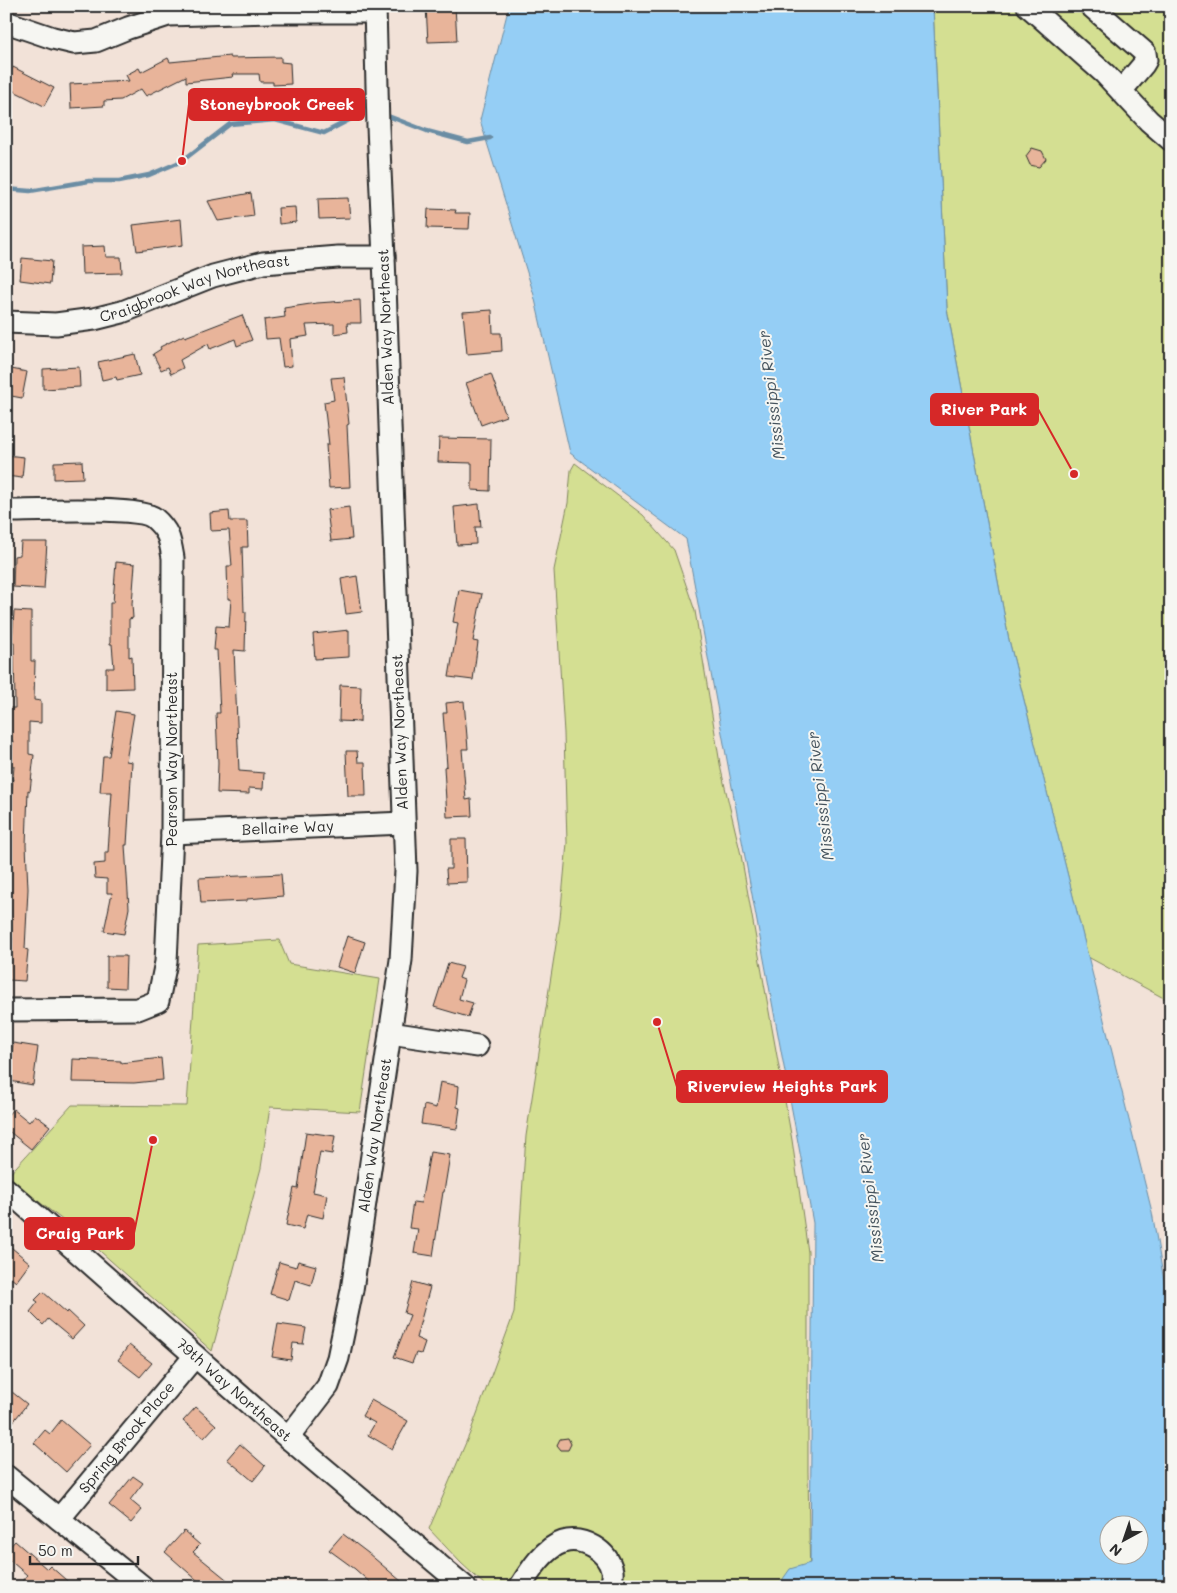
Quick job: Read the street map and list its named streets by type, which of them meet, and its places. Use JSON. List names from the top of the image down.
{
  "streets": {
    "street": [
      "Craigbrook Way Northeast",
      "Alden Way Northeast",
      "Pearson Way Northeast",
      "Bellaire Way",
      "79th Way Northeast",
      "Spring Brook Place"
    ]
  },
  "crossings": [
    ["Craigbrook Way Northeast", "Alden Way Northeast"],
    ["Alden Way Northeast", "Bellaire Way"],
    ["Alden Way Northeast", "79th Way Northeast"],
    ["Pearson Way Northeast", "Bellaire Way"],
    ["79th Way Northeast", "Spring Brook Place"]
  ],
  "water": ["Mississippi River"],
  "places": [
    "Stoneybrook Creek",
    "River Park",
    "Riverview Heights Park",
    "Craig Park"
  ],
  "scale_bar": "50 m",
  "north": "bottom left"
}
